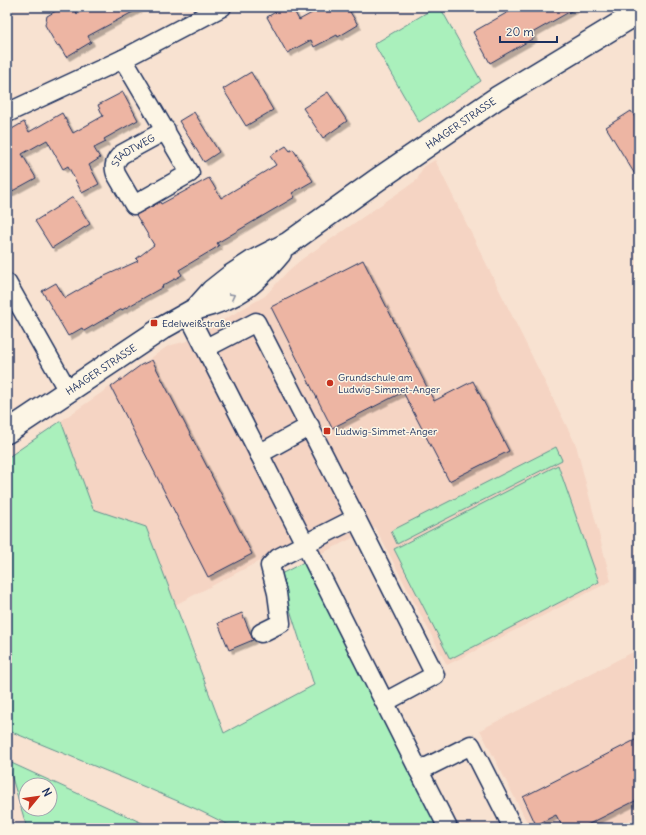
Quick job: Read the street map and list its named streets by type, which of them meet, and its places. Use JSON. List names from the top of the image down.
{
  "streets": {
    "street": ["HAAGER STRASSE", "STADTWEG"]
  },
  "places": {
    "transit": ["Edelweißstraße", "Ludwig-Simmet-Anger"],
    "other": ["Grundschule am Ludwig-Simmet-Anger"]
  },
  "scale_bar": "20 m",
  "north": "top right"
}
